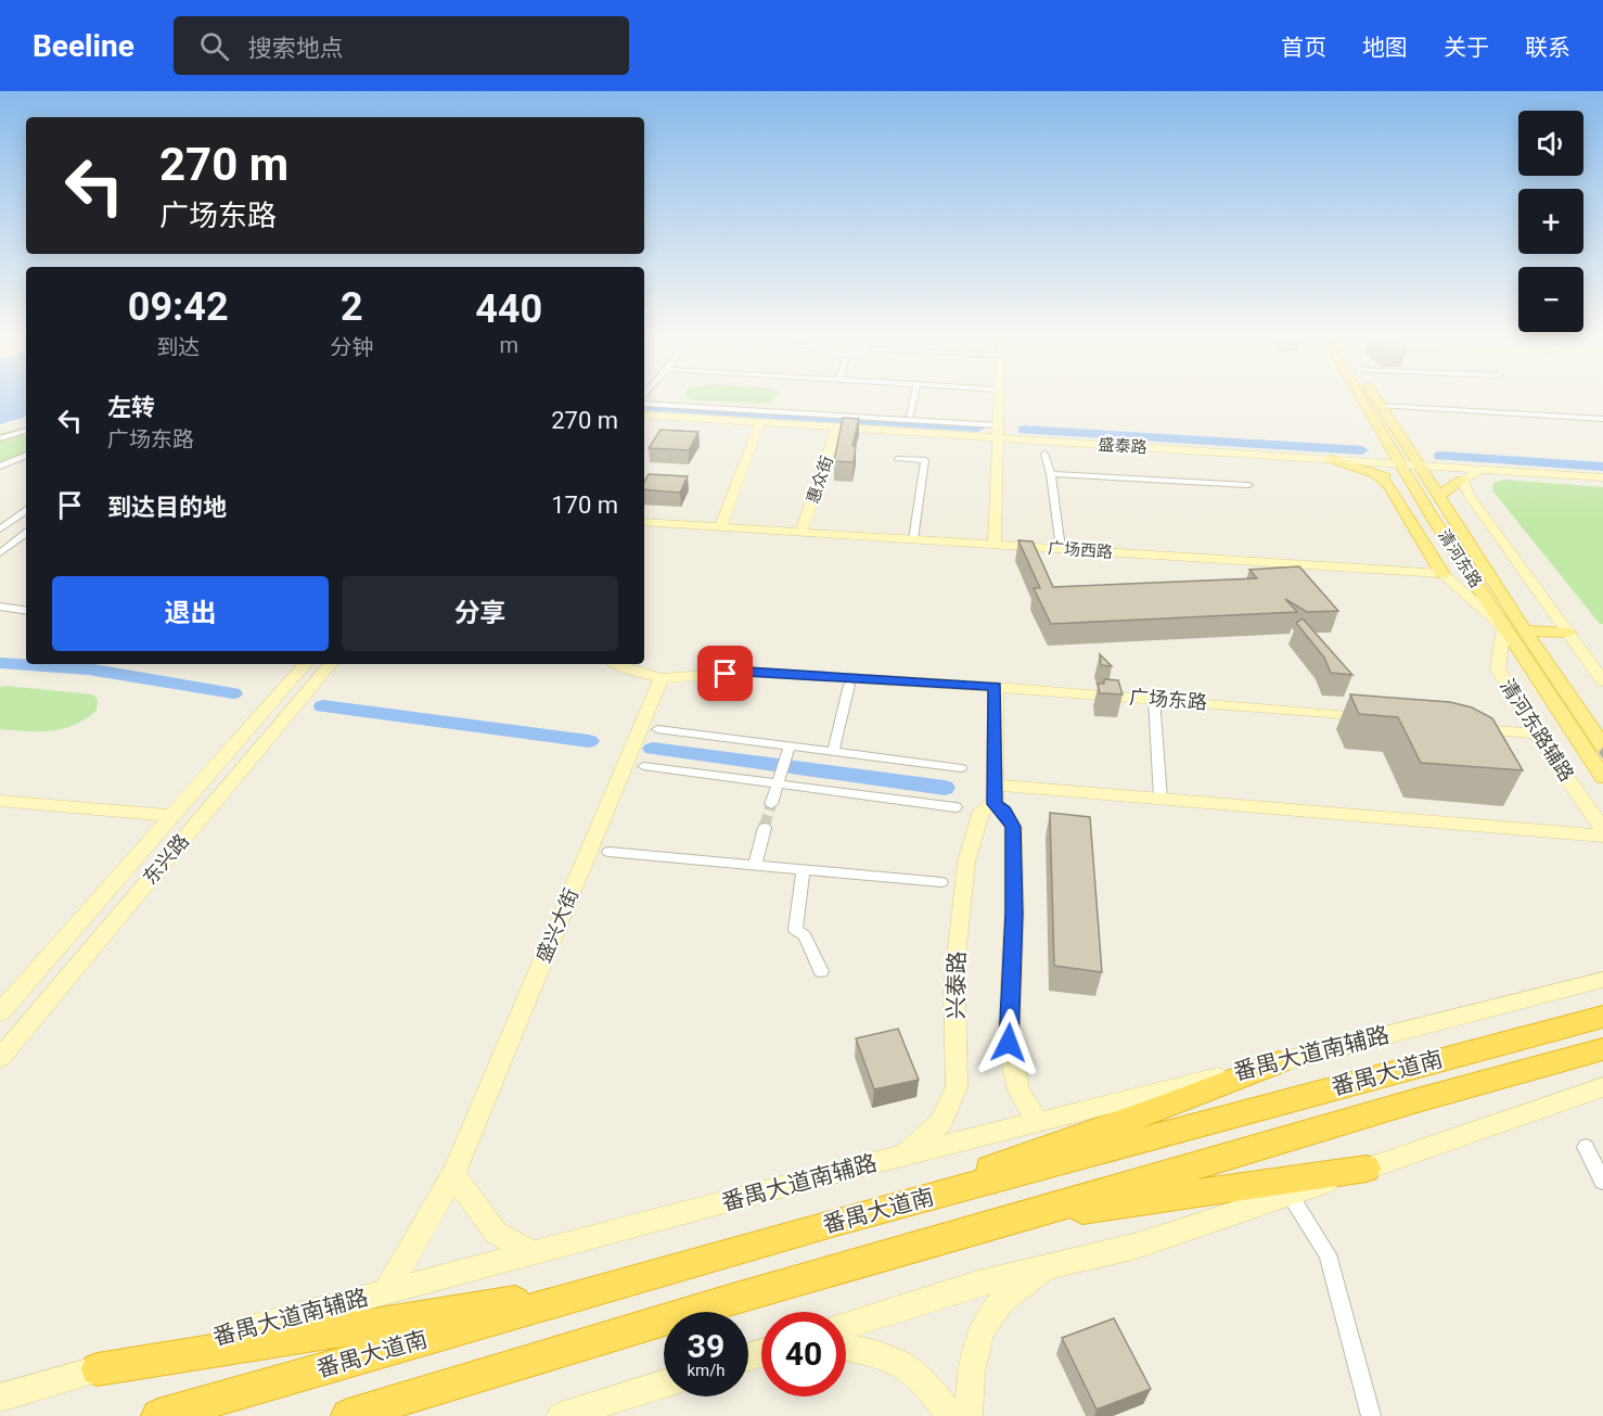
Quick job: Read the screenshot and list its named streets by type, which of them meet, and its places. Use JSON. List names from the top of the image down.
{
  "streets": {
    "highway": ["番禺大道南"],
    "main road": ["清河东路"],
    "street": [
      "盛泰路",
      "惠众街",
      "广场西路",
      "广场东路",
      "清河东路辅路",
      "东兴路",
      "盛兴大街",
      "兴泰路",
      "番禺大道南辅路"
    ]
  },
  "crossings": [
    ["盛泰路", "惠众街"],
    ["盛泰路", "清河东路"],
    ["惠众街", "广场西路"],
    ["清河东路", "清河东路辅路"],
    ["广场东路", "盛兴大街"],
    ["盛兴大街", "番禺大道南辅路"],
    ["兴泰路", "番禺大道南辅路"]
  ],
  "page": {
    "header": "Beeline",
    "search": "搜索地点",
    "nav": [
      "首页",
      "地图",
      "关于",
      "联系"
    ],
    "map_buttons": ["+", "−"],
    "turn": ["270 m", "广场东路"],
    "eta": [
      "09:42",
      "到达",
      "2",
      "分钟",
      "440",
      "m"
    ],
    "list": [
      {
        "name": "左转",
        "note": "广场东路",
        "value": "270 m"
      },
      {
        "name": "到达目的地",
        "value": "170 m"
      }
    ],
    "buttons": ["退出", "分享"],
    "speed": "39 km/h",
    "limit": "40"
  }
}
